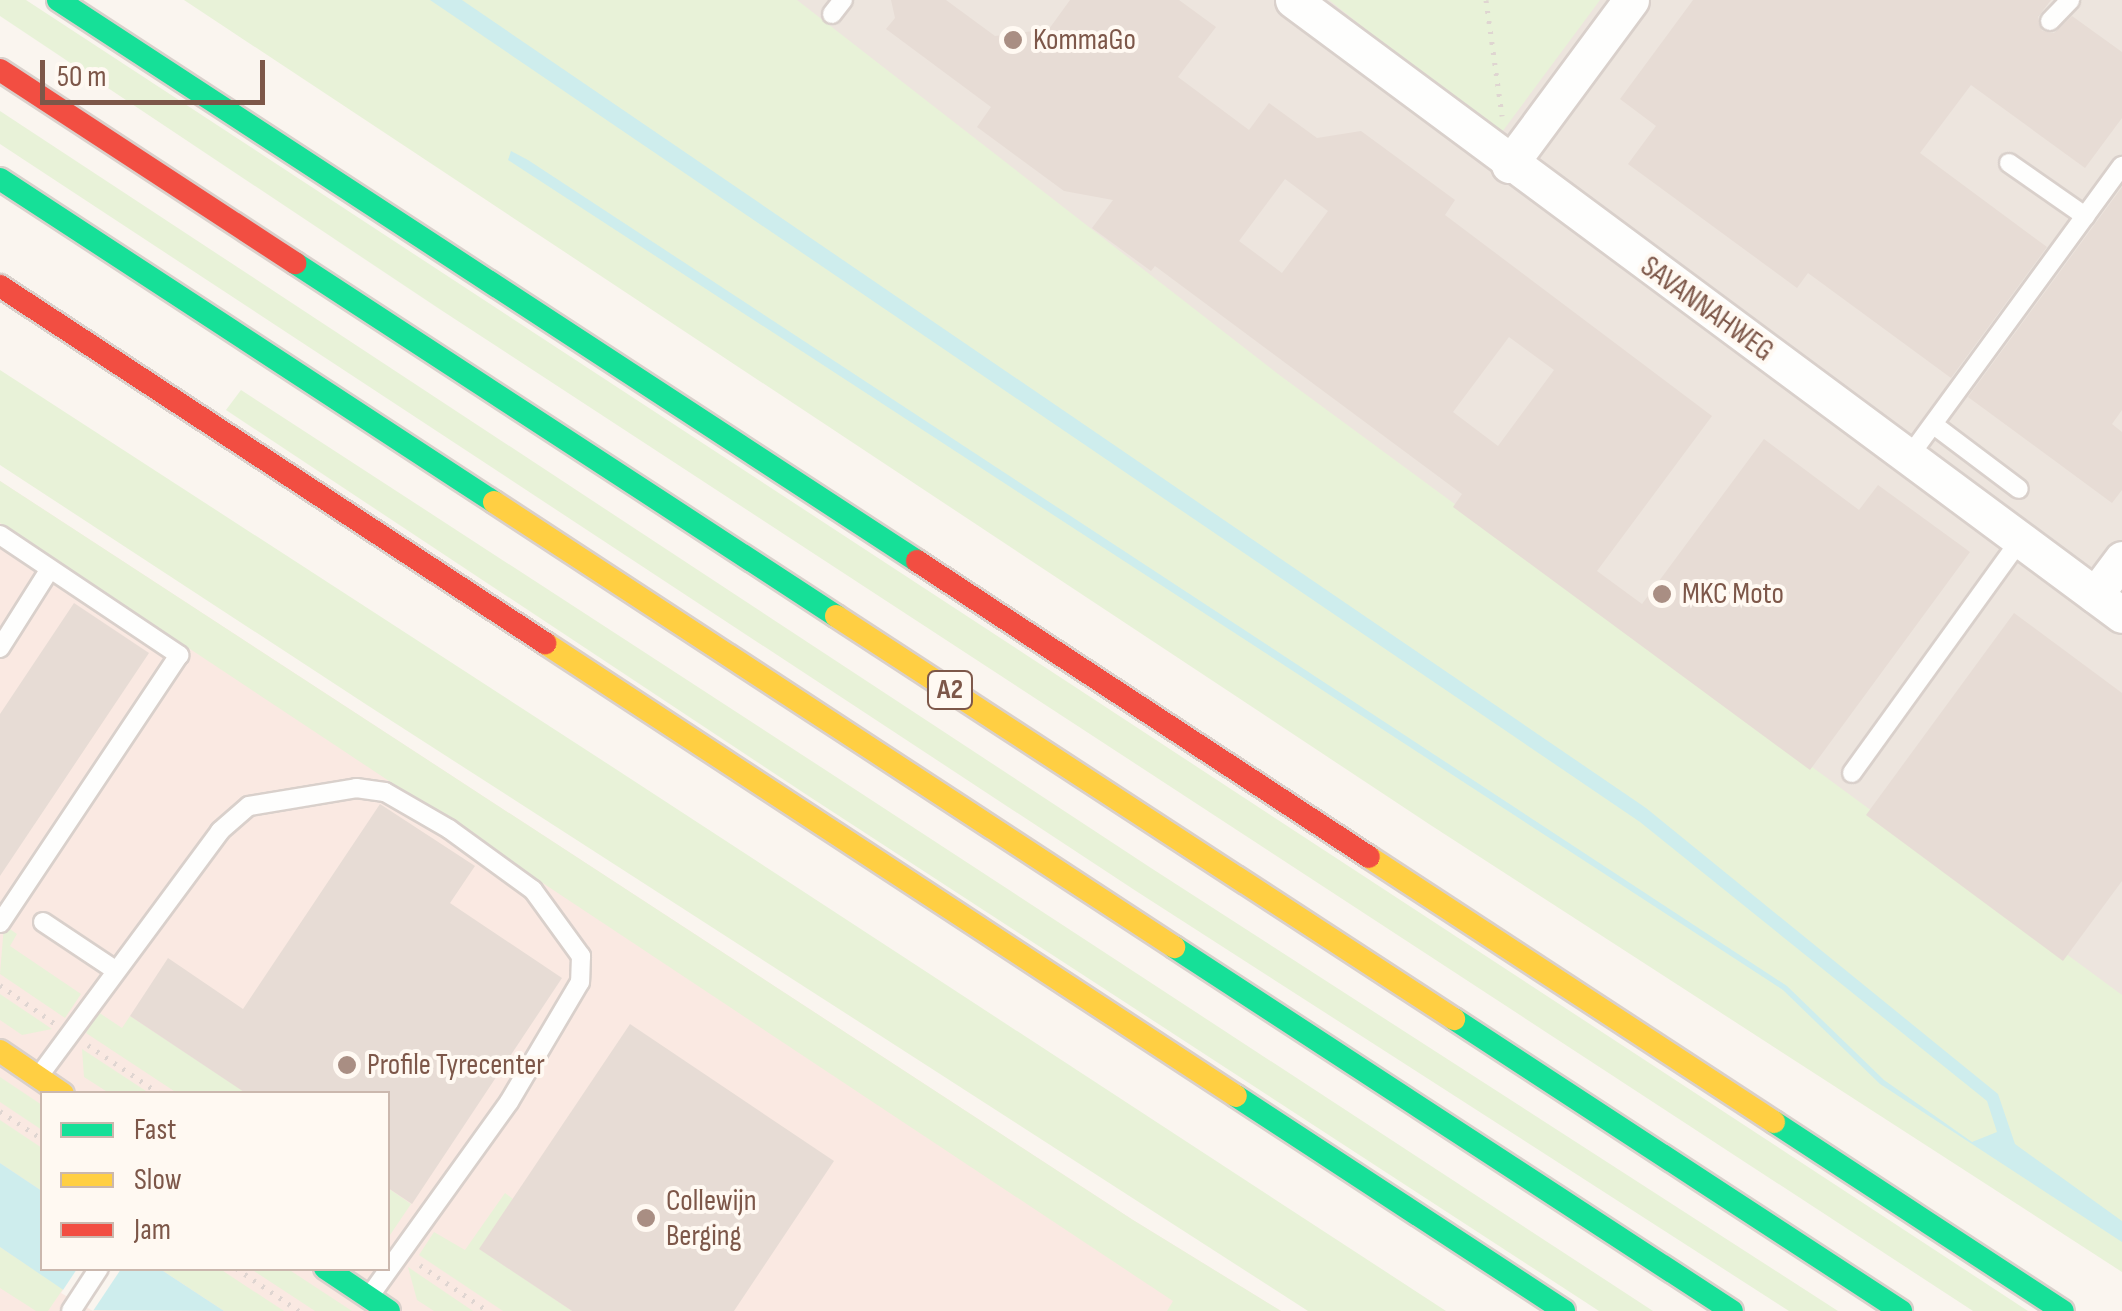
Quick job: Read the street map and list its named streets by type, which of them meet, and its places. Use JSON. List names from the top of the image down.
{
  "streets": {
    "main road": ["A2"],
    "street": ["SAVANNAHWEG"]
  },
  "places": [
    "KommaGo",
    "MKC Moto",
    "Profile Tyrecenter",
    "Collewijn Berging"
  ],
  "legend": ["Fast", "Slow", "Jam"],
  "scale_bar": "50 m"
}
